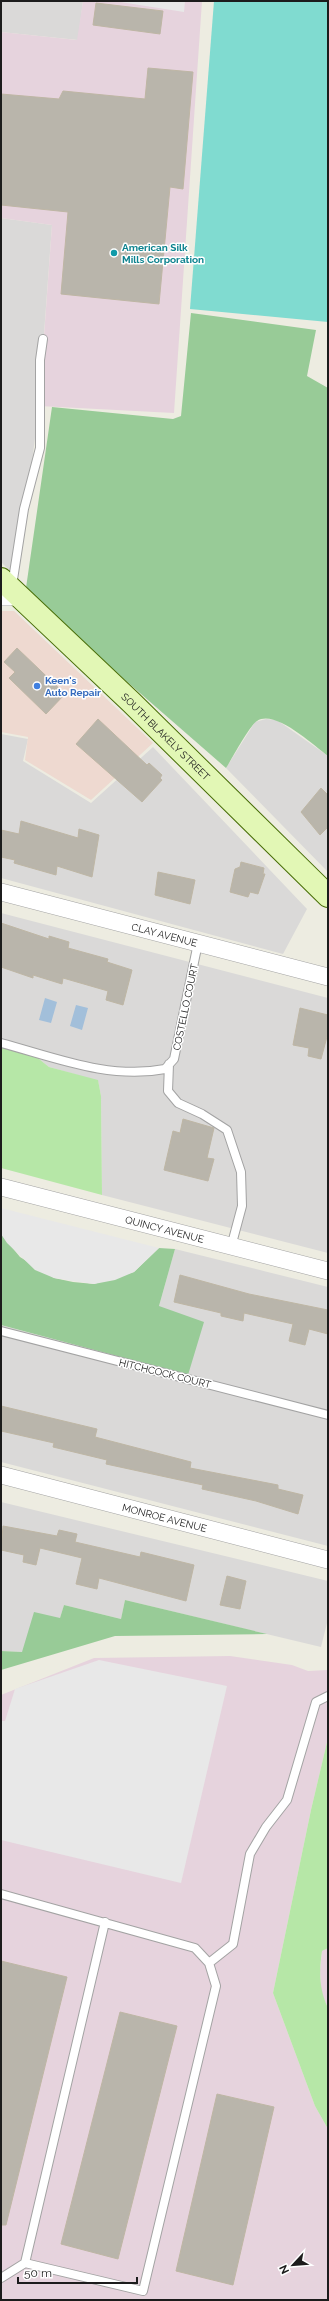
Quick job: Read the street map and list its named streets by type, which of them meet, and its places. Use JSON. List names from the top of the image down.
{
  "streets": {
    "main road": ["SOUTH BLAKELY STREET"],
    "street": ["CLAY AVENUE", "QUINCY AVENUE", "MONROE AVENUE"],
    "lane": ["COSTELLO COURT", "HITCHCOCK COURT"]
  },
  "crossings": [
    ["CLAY AVENUE", "COSTELLO COURT"]
  ],
  "places": ["American Silk Mills Corporation", "Keen's Auto Repair"],
  "scale_bar": "50 m",
  "north": "bottom left"
}
